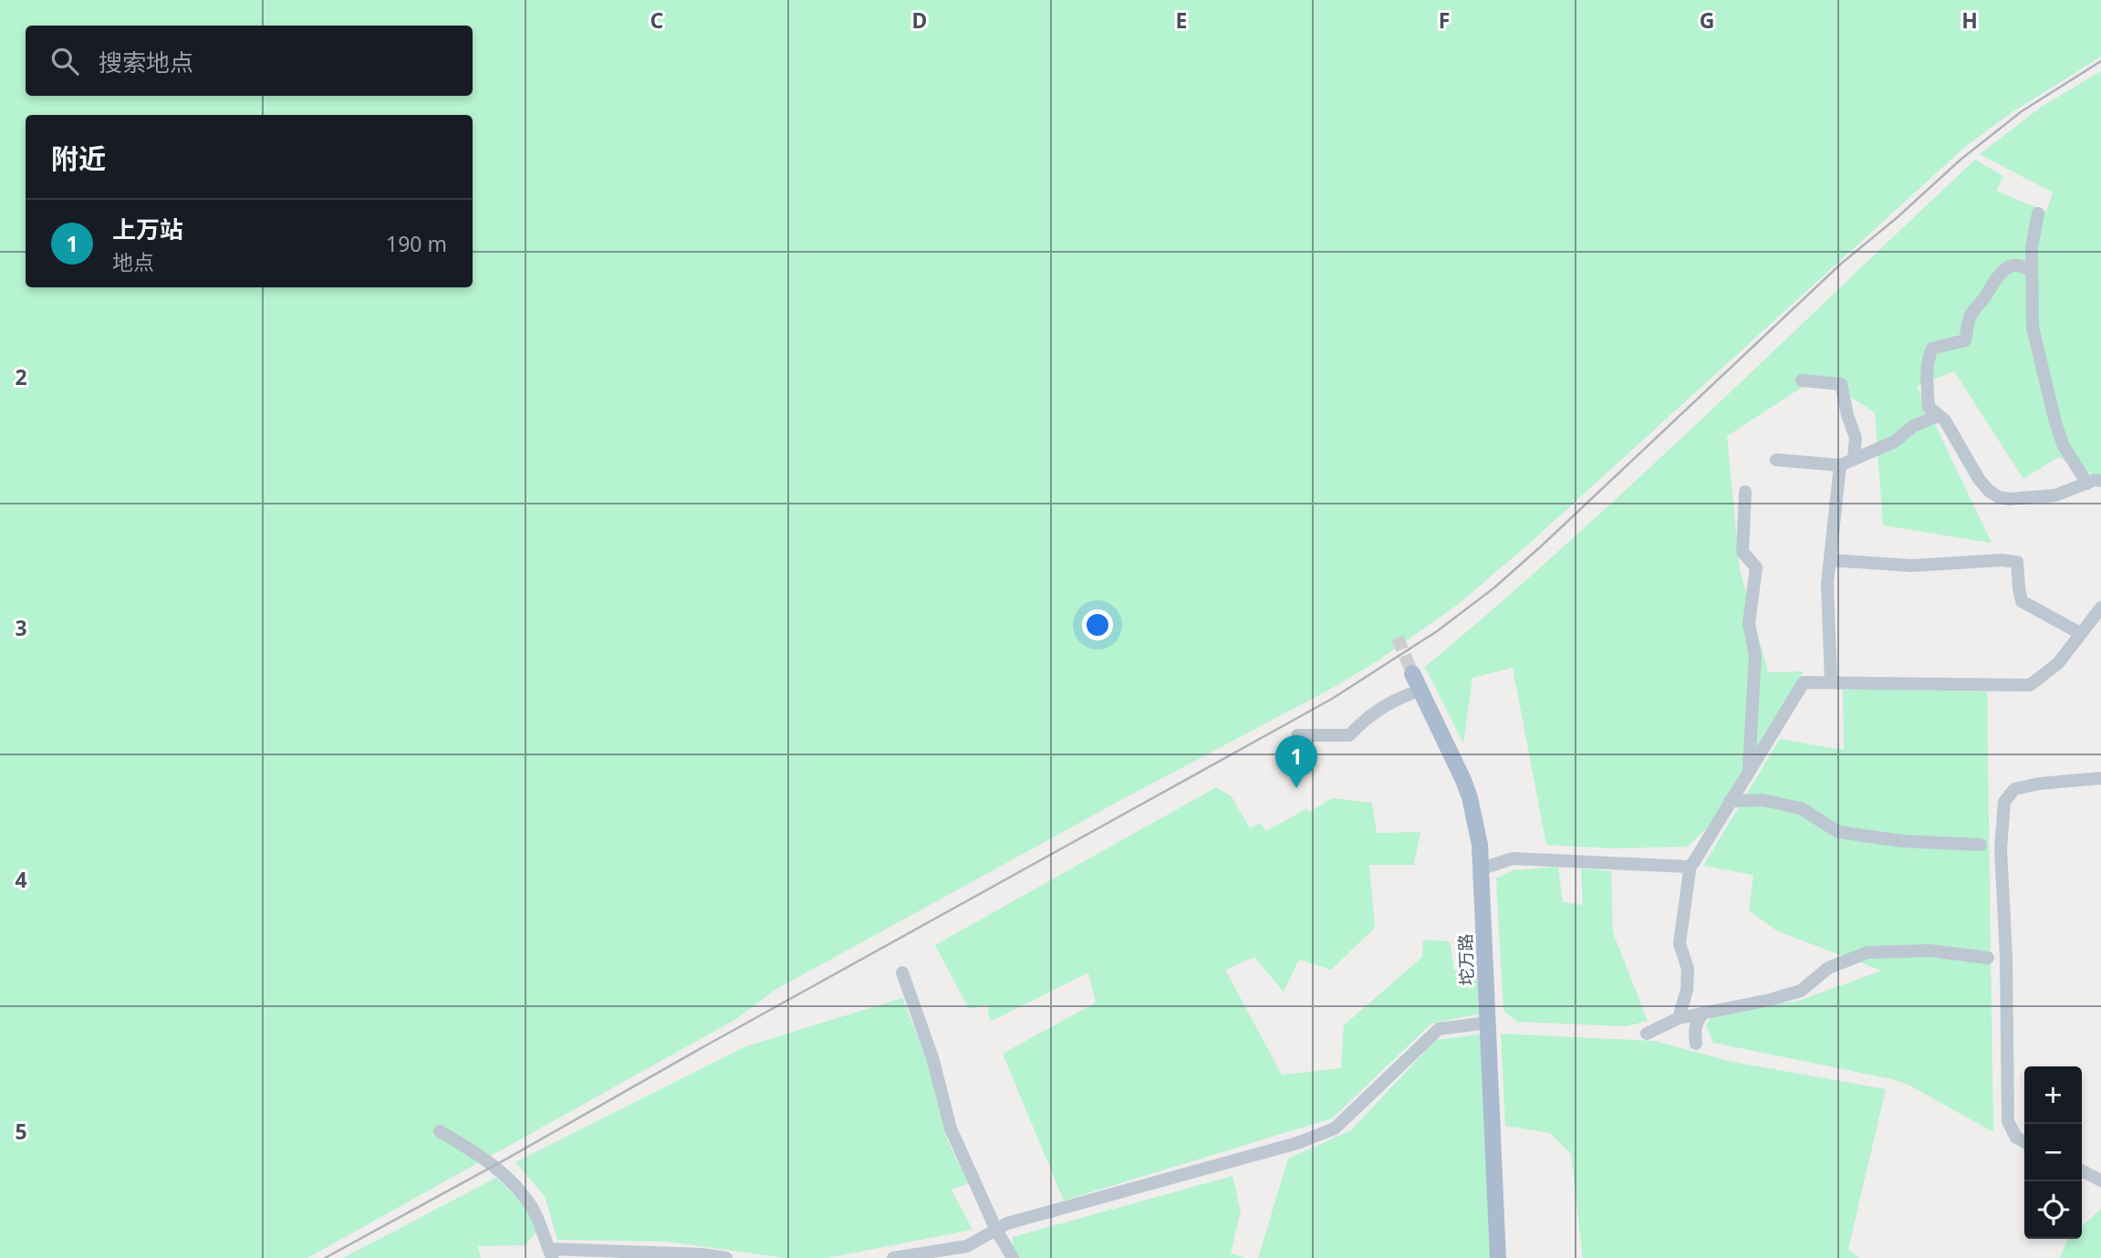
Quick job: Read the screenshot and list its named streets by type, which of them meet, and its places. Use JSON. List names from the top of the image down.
{
  "streets": {
    "main road": ["坨万路"]
  },
  "page": {
    "search": "搜索地点",
    "heading": "附近",
    "list": [
      {
        "mark": "1",
        "name": "上万站",
        "note": "地点",
        "value": "190 m"
      }
    ],
    "pins": "1",
    "map_buttons": ["+", "−"]
  },
  "grid": {
    "columns": [
      "C",
      "D",
      "E",
      "F",
      "G",
      "H"
    ],
    "rows": [
      "2",
      "3",
      "4",
      "5"
    ]
  }
}
